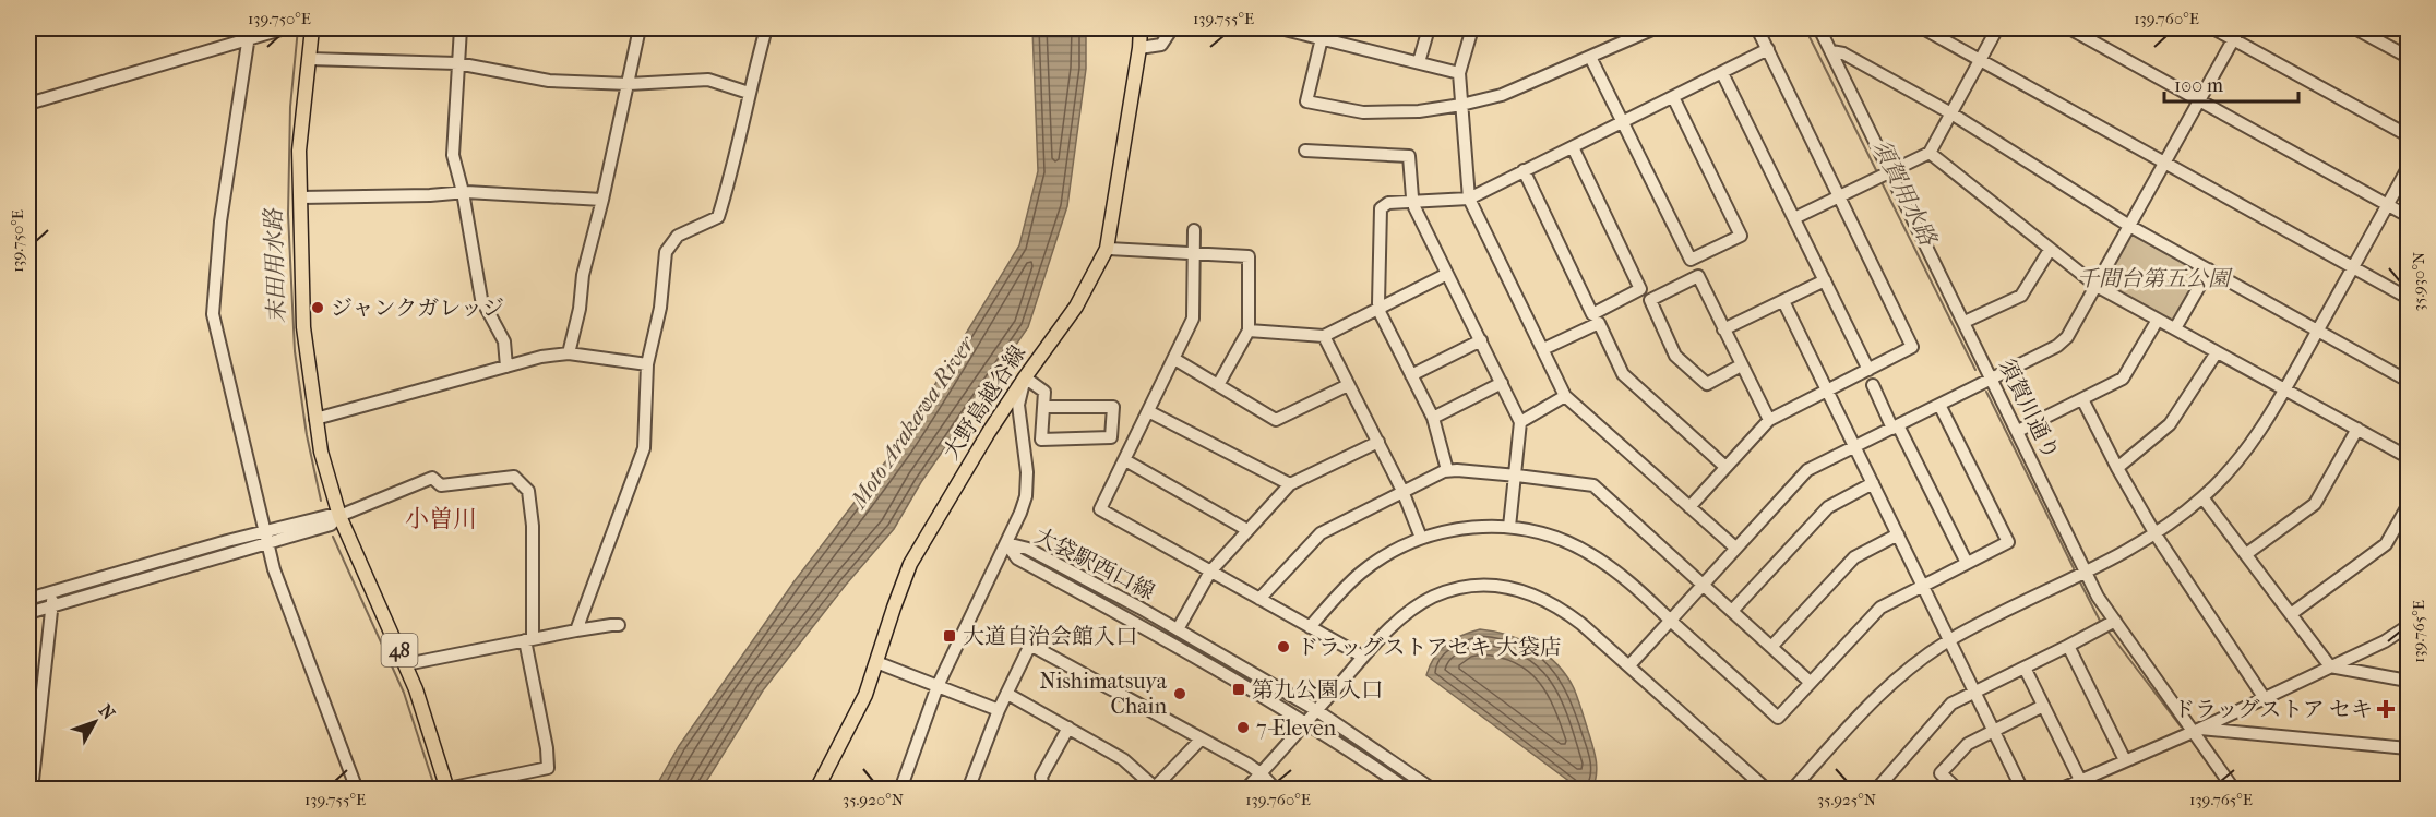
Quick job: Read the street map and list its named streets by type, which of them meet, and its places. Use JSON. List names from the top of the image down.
{
  "streets": {
    "main road": ["大野島越谷線", "48"],
    "street": ["須賀川通り", "大袋駅西口線"]
  },
  "districts": ["小曽川"],
  "water": ["須賀用水路", "末田用水路", "Moto Arakawa River"],
  "parks": ["千間台第五公園"],
  "places": {
    "other": [
      "ジャンクガレッジ",
      "ドラッグストアセキ 大袋店",
      "Nishimatsuya Chain",
      "7-Eleven"
    ],
    "transit": ["大道自治会館入口", "第九公園入口"],
    "health": ["ドラッグストア セキ"]
  },
  "scale_bar": "100 m",
  "north": "top right",
  "coordinates": [
    "139.750°E",
    "139.755°E",
    "139.760°E",
    "35.930°N",
    "139.765°E",
    "35.920°N",
    "35.925°N"
  ]
}
